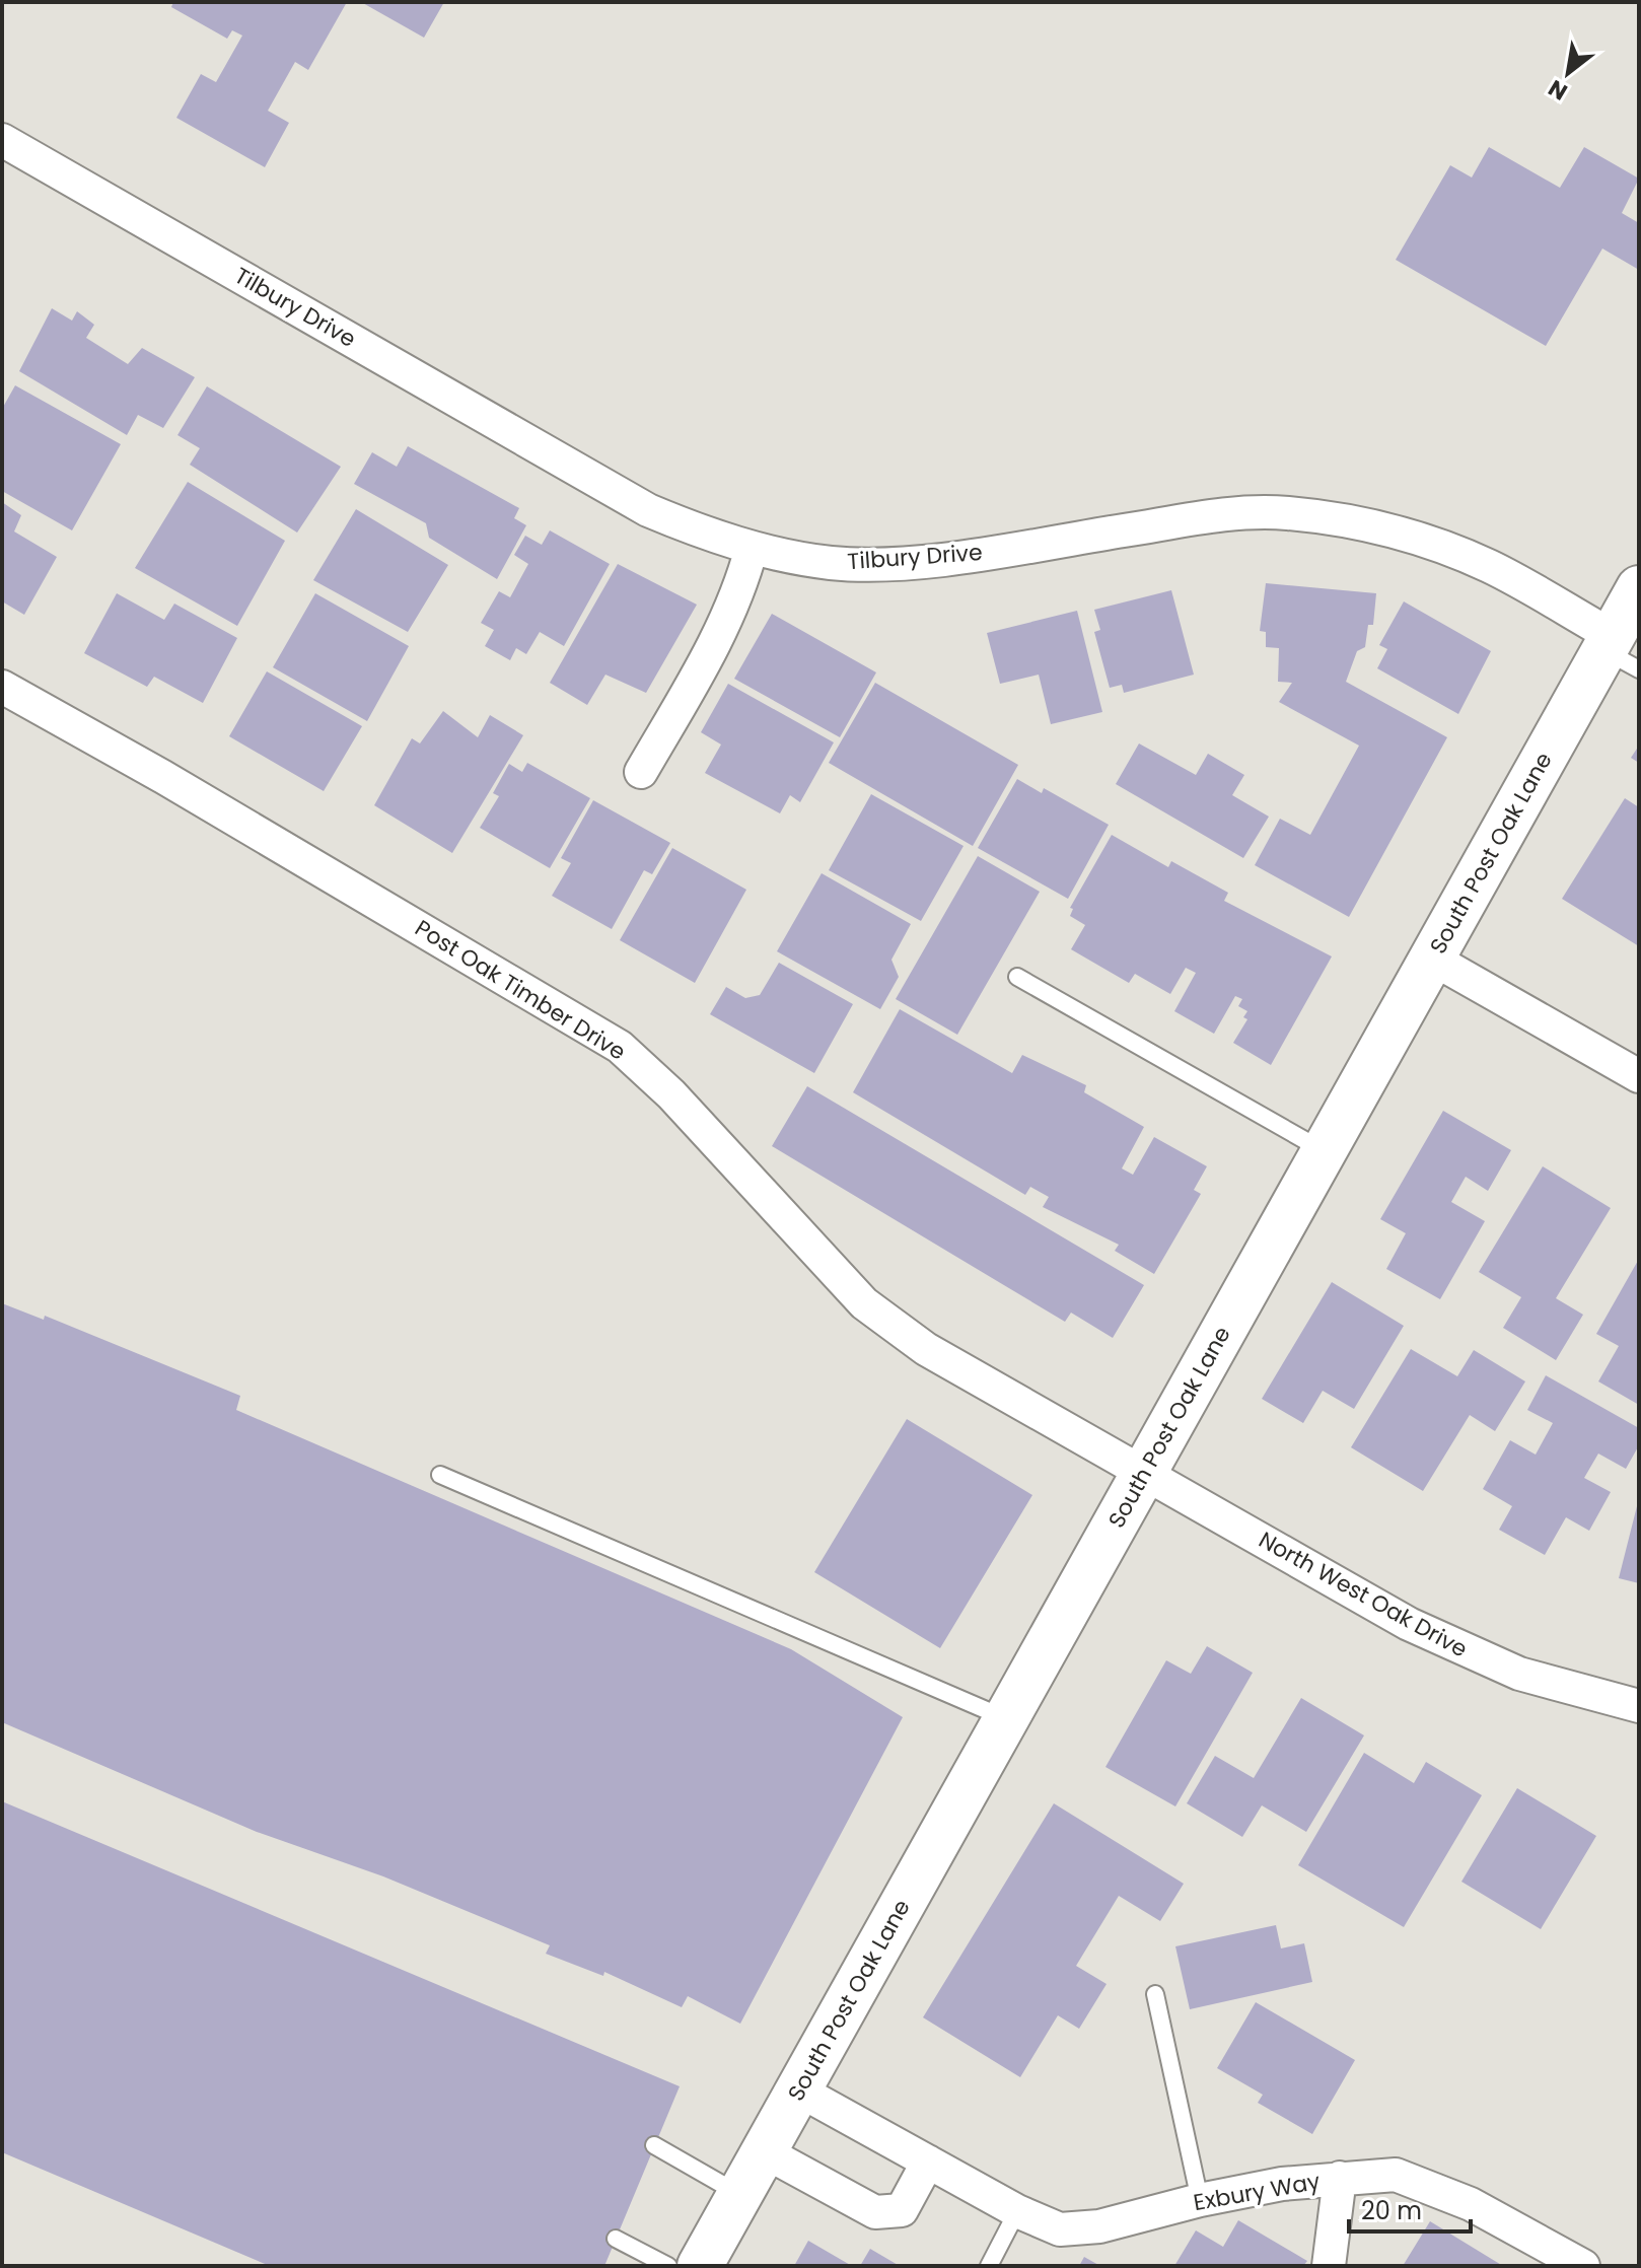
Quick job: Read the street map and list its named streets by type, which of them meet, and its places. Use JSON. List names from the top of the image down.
{
  "streets": {
    "main road": ["South Post Oak Lane"],
    "street": [
      "Tilbury Drive",
      "Post Oak Timber Drive",
      "North West Oak Drive",
      "Exbury Way"
    ]
  },
  "crossings": [
    ["Tilbury Drive", "South Post Oak Lane"],
    ["South Post Oak Lane", "Post Oak Timber Drive"],
    ["South Post Oak Lane", "North West Oak Drive"],
    ["South Post Oak Lane", "Exbury Way"],
    ["Post Oak Timber Drive", "North West Oak Drive"]
  ],
  "scale_bar": "20 m",
  "north": "bottom left"
}
